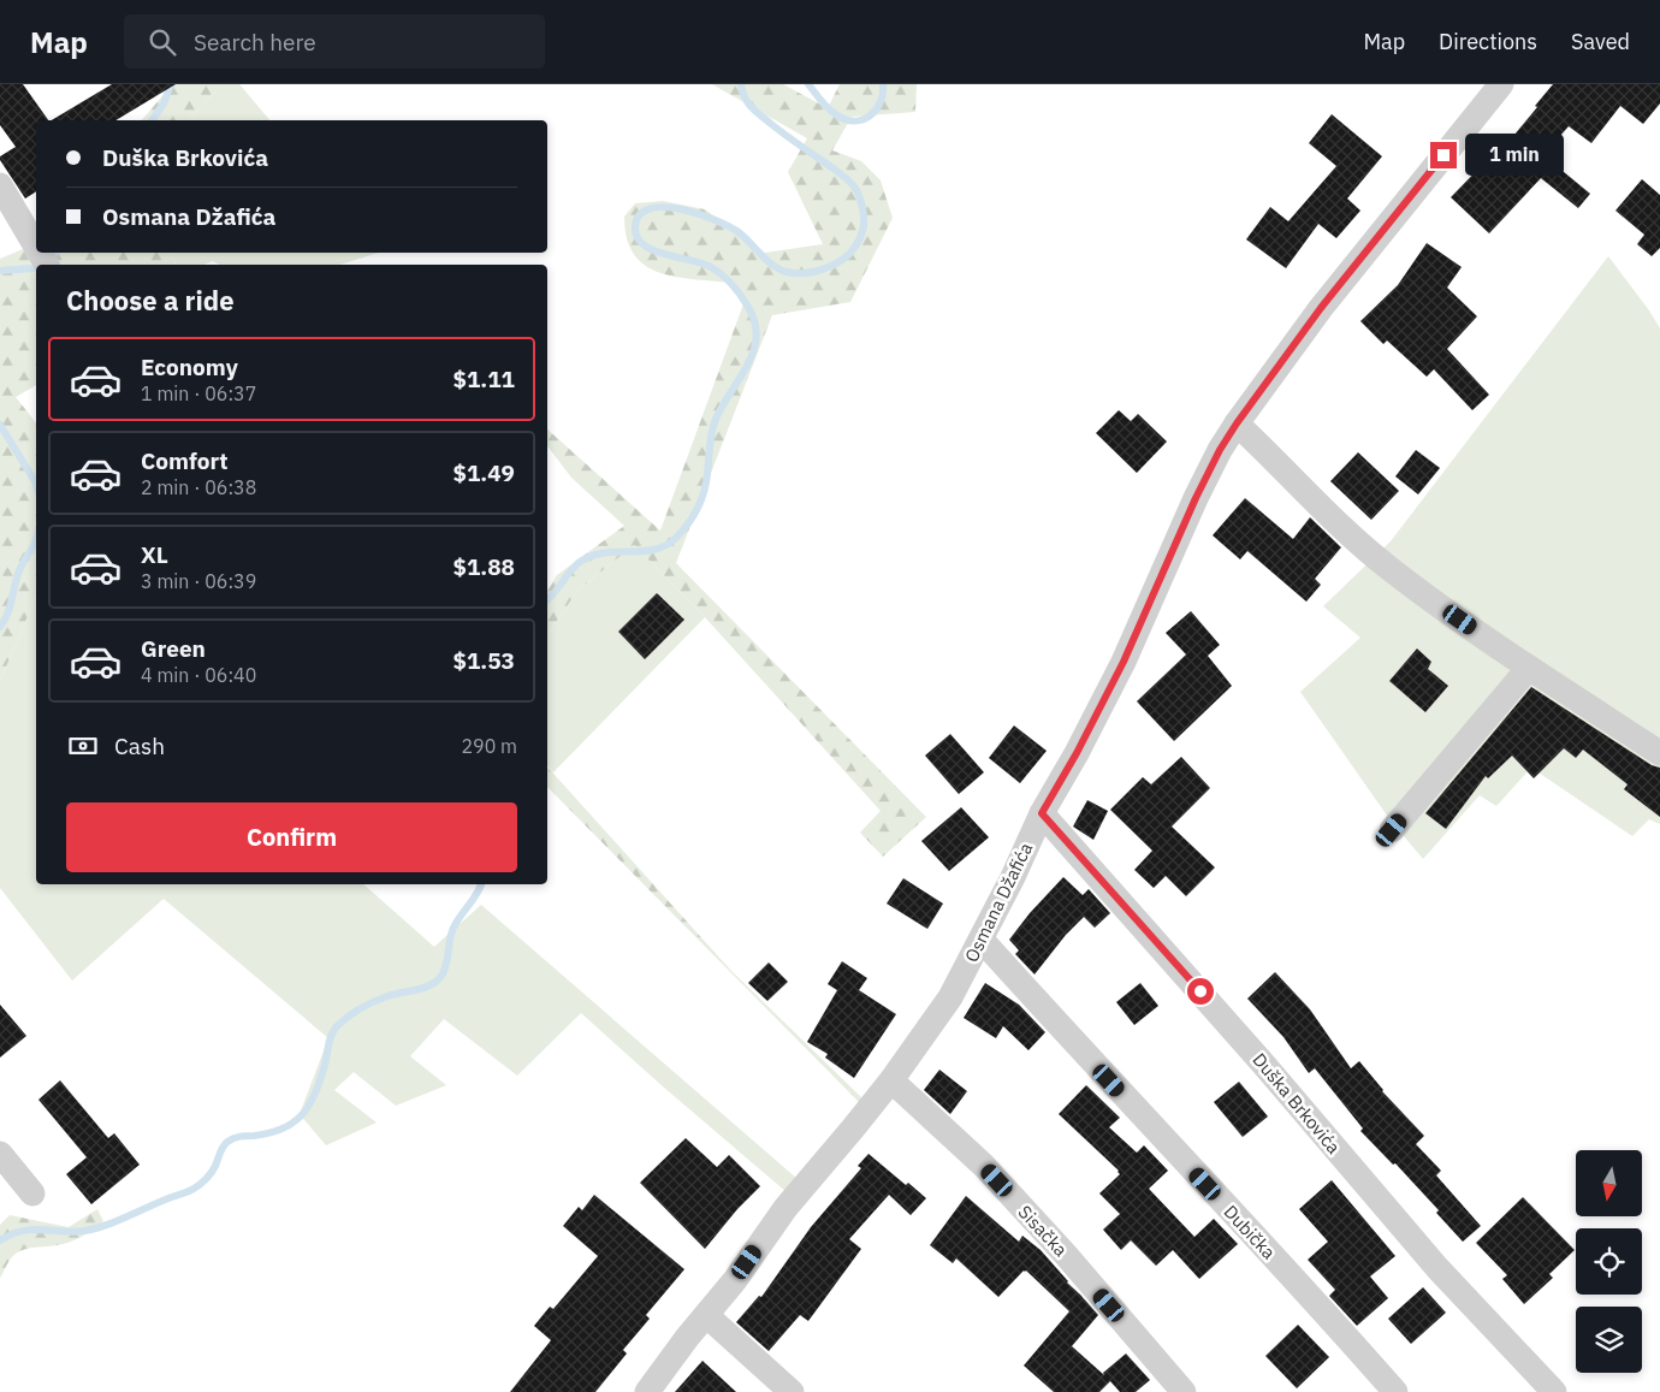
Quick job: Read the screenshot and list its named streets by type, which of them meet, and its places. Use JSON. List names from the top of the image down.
{
  "streets": {
    "street": [
      "Osmana Džafića",
      "Duška Brkovića",
      "Sisačka",
      "Dubička"
    ]
  },
  "crossings": [
    ["Osmana Džafića", "Duška Brkovića"],
    ["Osmana Džafića", "Sisačka"],
    ["Osmana Džafića", "Dubička"]
  ],
  "north": "bottom",
  "page": {
    "header": "Map",
    "search": "Search here",
    "nav": ["Map", "Directions", "Saved"],
    "banner": ["Duška Brkovića", "Osmana Džafića"],
    "bubble": "1 min",
    "heading": "Choose a ride",
    "list": [
      {
        "name": "Economy",
        "note": "1 min · 06:37",
        "value": "$1.11"
      },
      {
        "name": "Comfort",
        "note": "2 min · 06:38",
        "value": "$1.49"
      },
      {
        "name": "XL",
        "note": "3 min · 06:39",
        "value": "$1.88"
      },
      {
        "name": "Green",
        "note": "4 min · 06:40",
        "value": "$1.53"
      }
    ],
    "pay": ["Cash", "290 m"],
    "buttons": "Confirm"
  }
}
